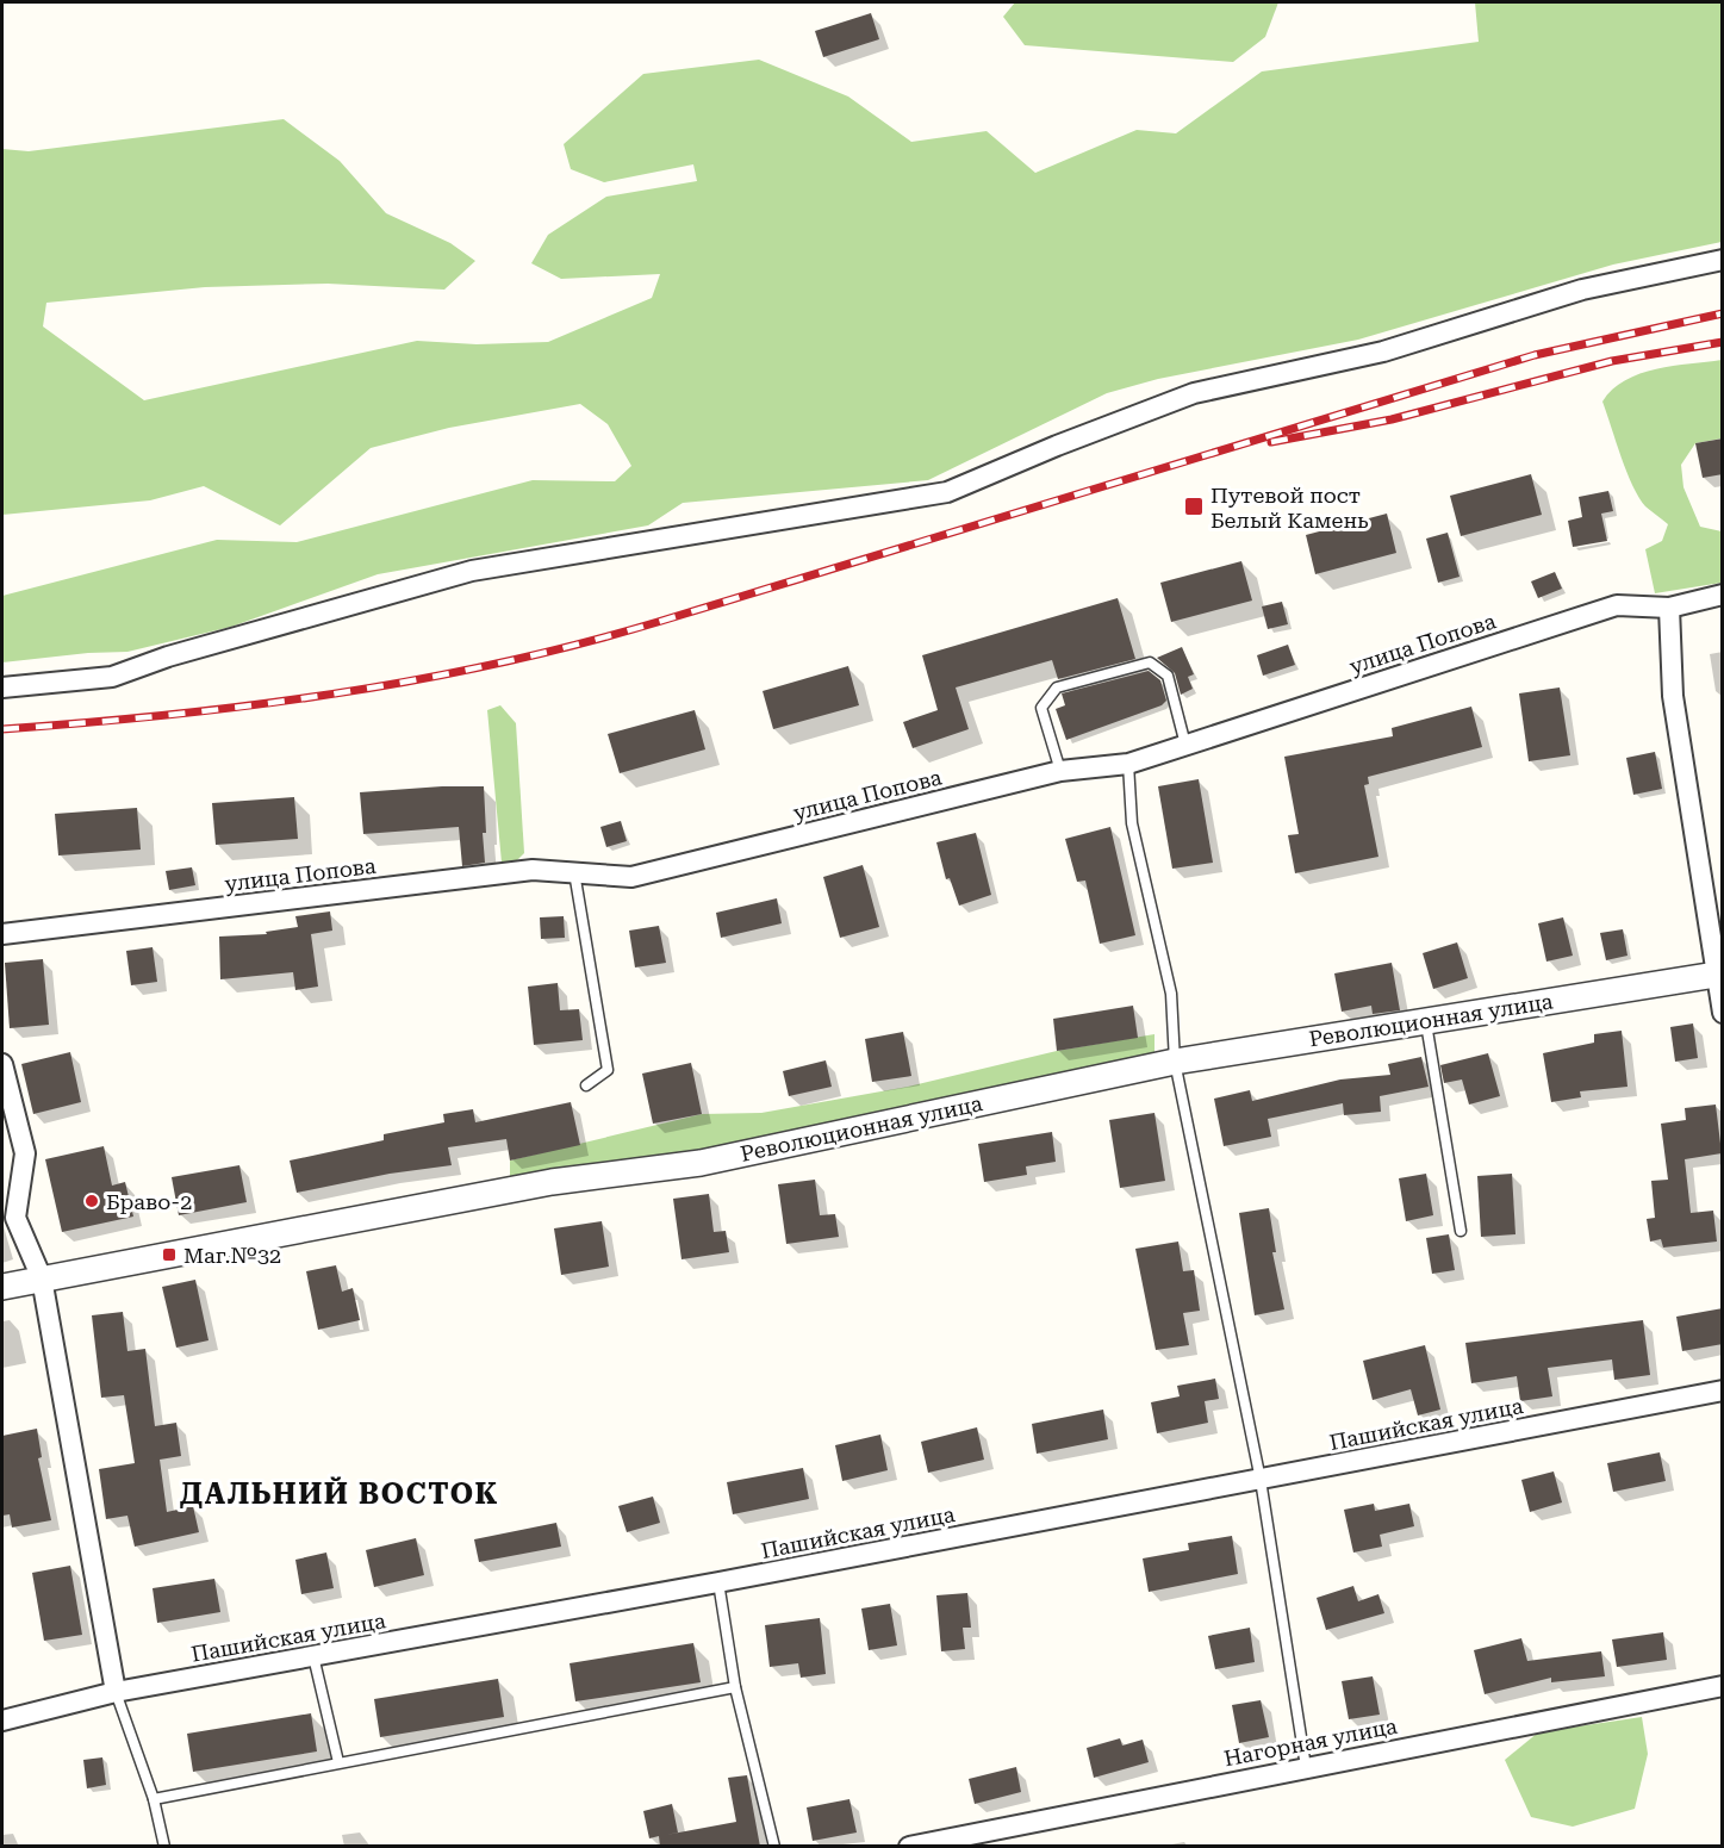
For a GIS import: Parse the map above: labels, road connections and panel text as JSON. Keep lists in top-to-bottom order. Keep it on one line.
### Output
{"streets":{"street":["улица Попова","Революционная улица","Пашийская улица","Нагорная улица"]},"districts":["ДАЛЬНИЙ ВОСТОК"],"places":{"transit":["Путевой пост Белый Камень","Маг.№32"],"other":["Браво-2"]}}
